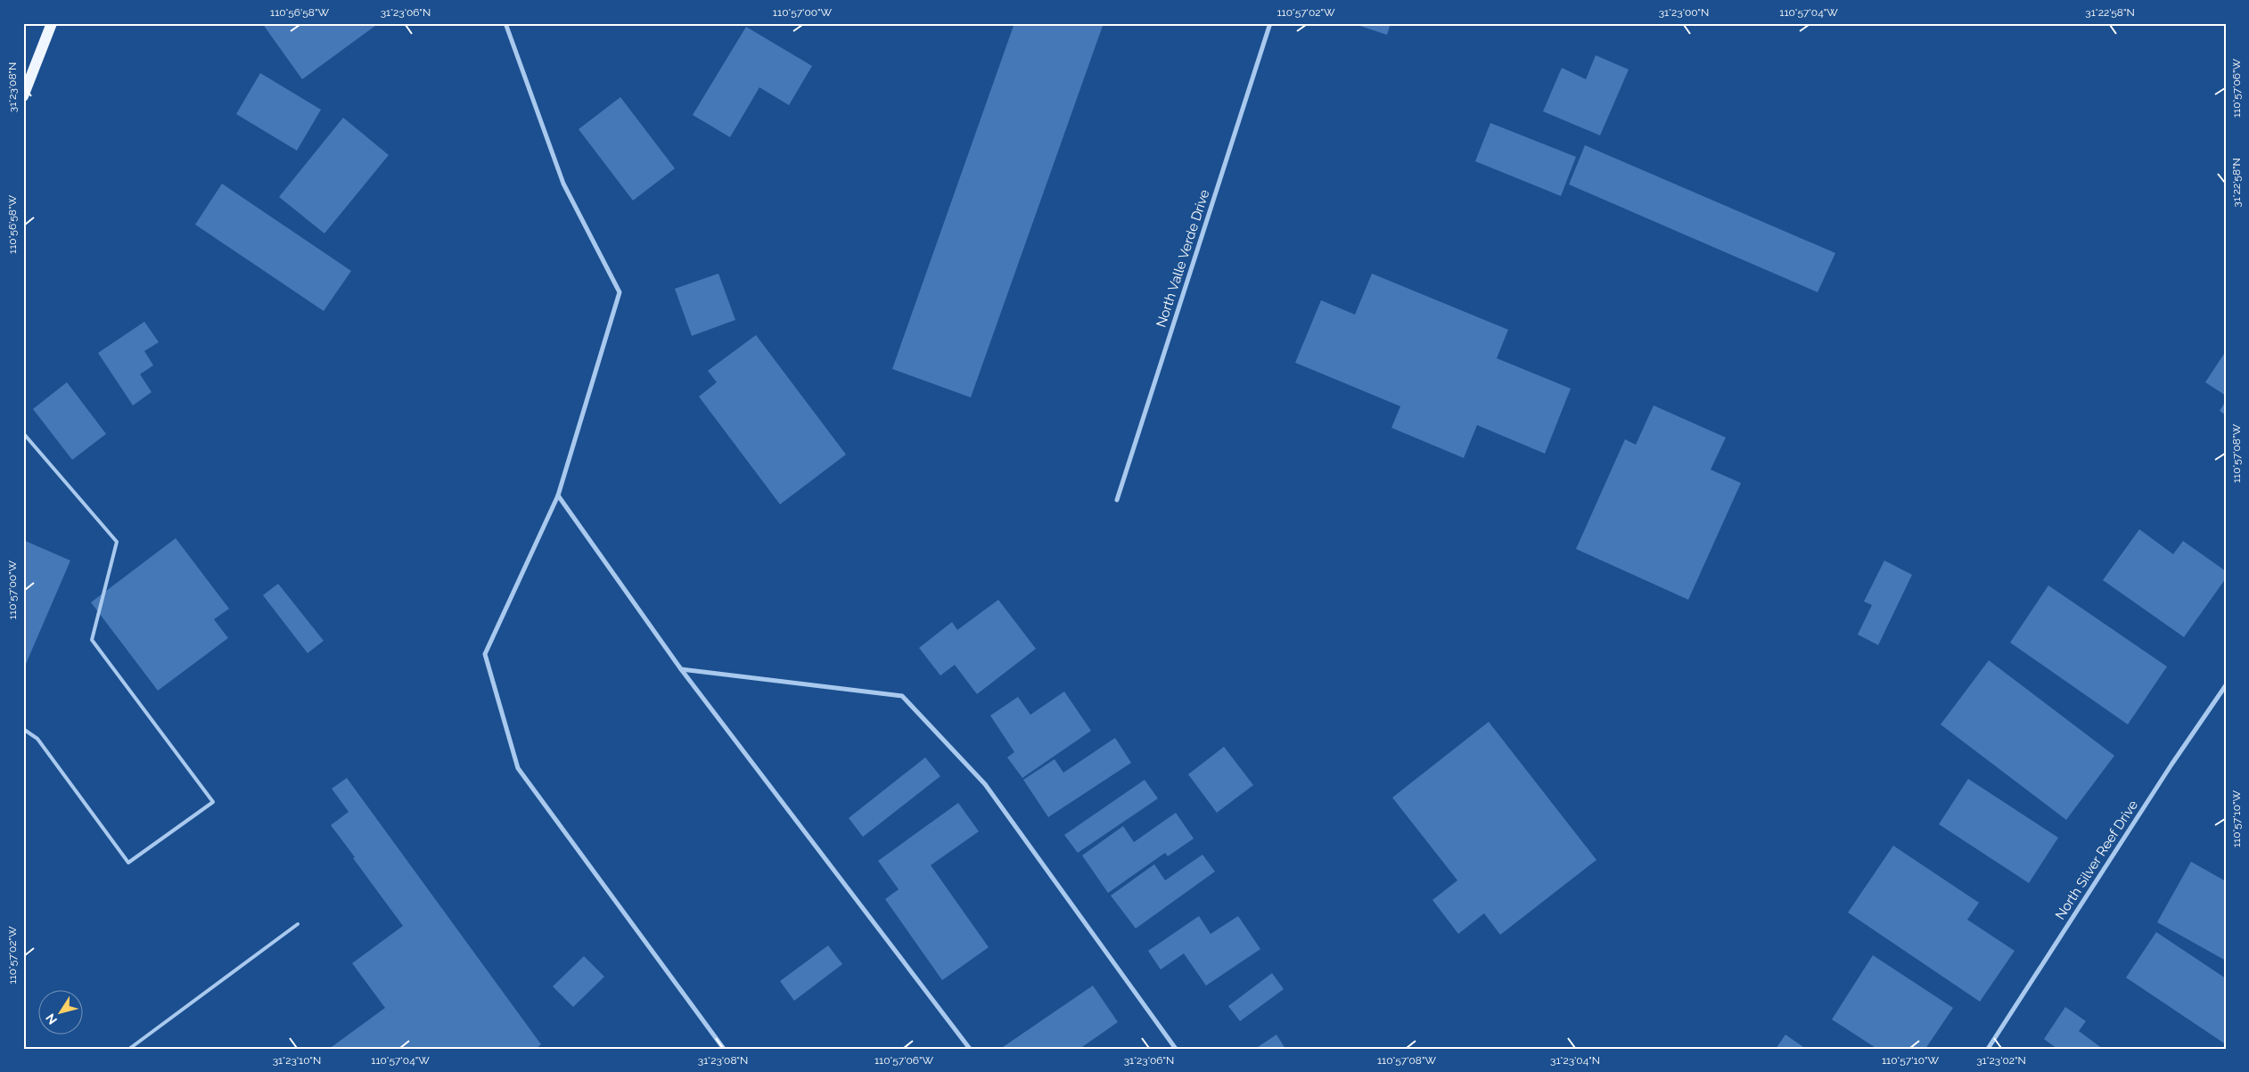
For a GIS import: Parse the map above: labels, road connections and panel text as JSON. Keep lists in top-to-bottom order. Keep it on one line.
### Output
{"streets":{"street":["North Valle Verde Drive","North Silver Reef Drive"]},"north":"bottom left","coordinates":["110°56'58\"W","31°23'06\"N","110°57'00\"W","110°57'02\"W","31°23'00\"N","110°57'04\"W","31°22'58\"N","31°23'08\"N","110°57'06\"W","110°57'08\"W","110°57'10\"W","31°23'10\"N","31°23'04\"N","31°23'02\"N"]}
